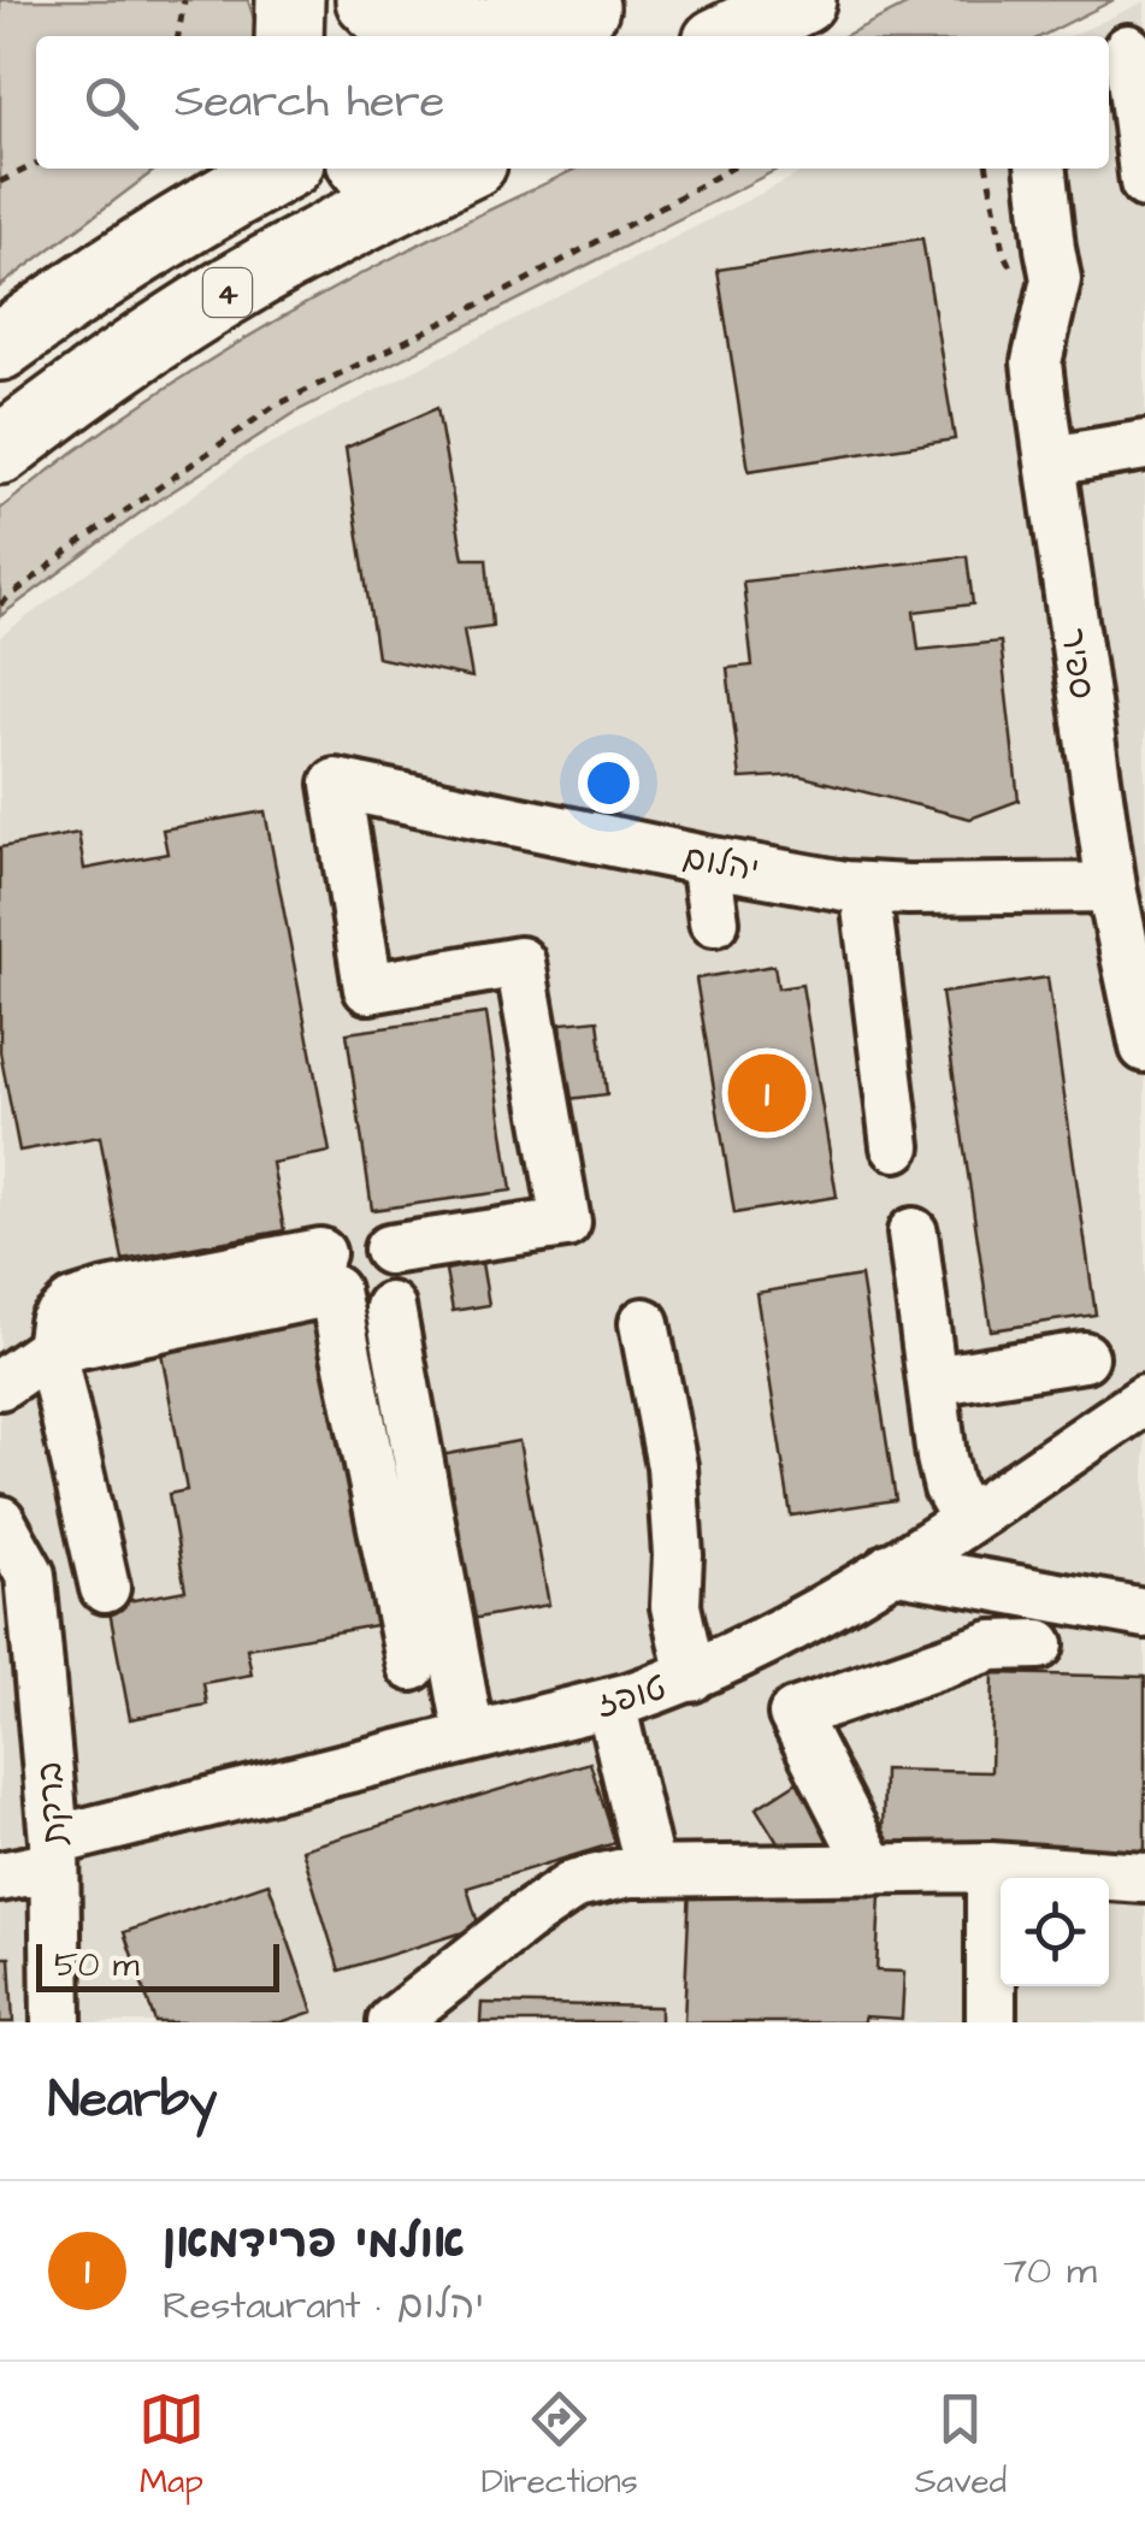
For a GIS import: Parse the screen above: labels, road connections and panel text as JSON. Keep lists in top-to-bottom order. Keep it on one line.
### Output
{"streets":{"highway":["4"],"street":["ספיר","יהלום","טופז","ברקת"]},"crossings":[["ספיר","יהלום"],["טופז","ברקת"]],"scale_bar":"50 m","page":{"search":"Search here","pins":"1","scale":"50 m","heading":"Nearby","list":[{"mark":"1","name":"אולמי פרידמאן","note":"Restaurant · יהלום","value":"70 m"}],"nav":["Map","Directions","Saved"]}}
